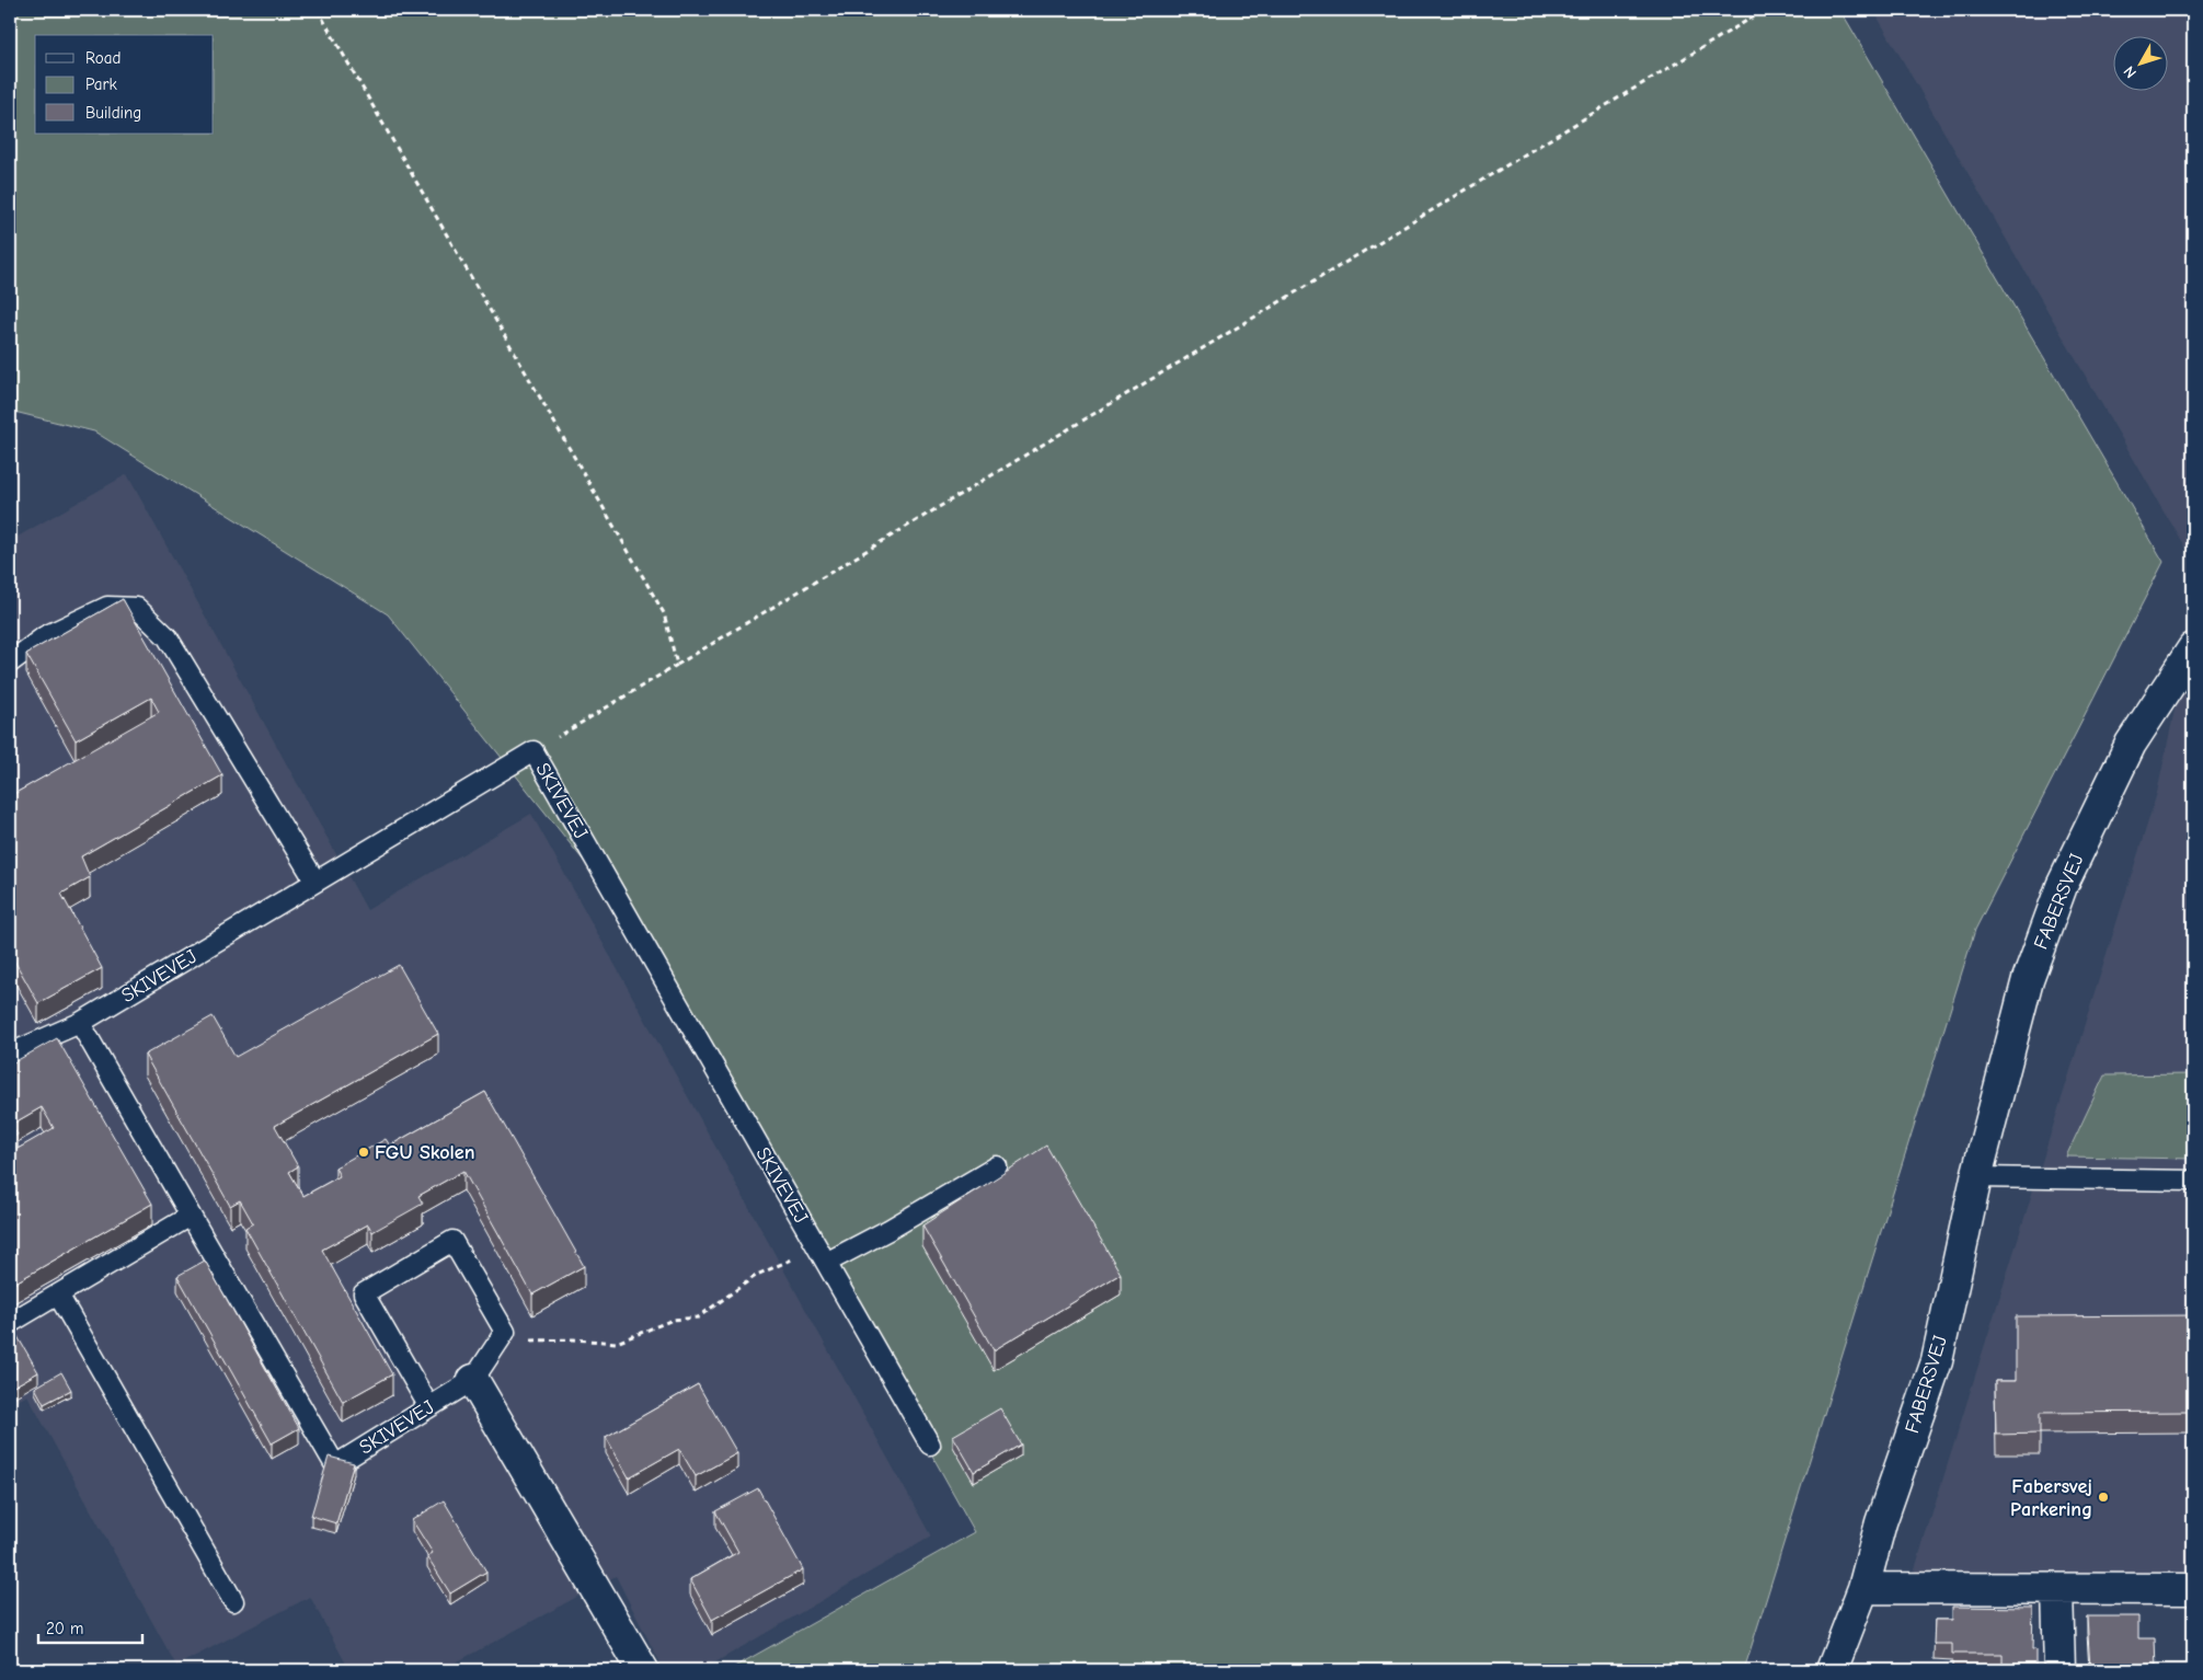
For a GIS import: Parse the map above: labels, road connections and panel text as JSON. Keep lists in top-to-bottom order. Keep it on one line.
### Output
{"streets":{"street":["FABERSVEJ"],"lane":["SKIVEVEJ"]},"places":["FGU Skolen","Fabersvej Parkering"],"legend":["Road","Park","Building"],"scale_bar":"20 m","north":"bottom left"}
